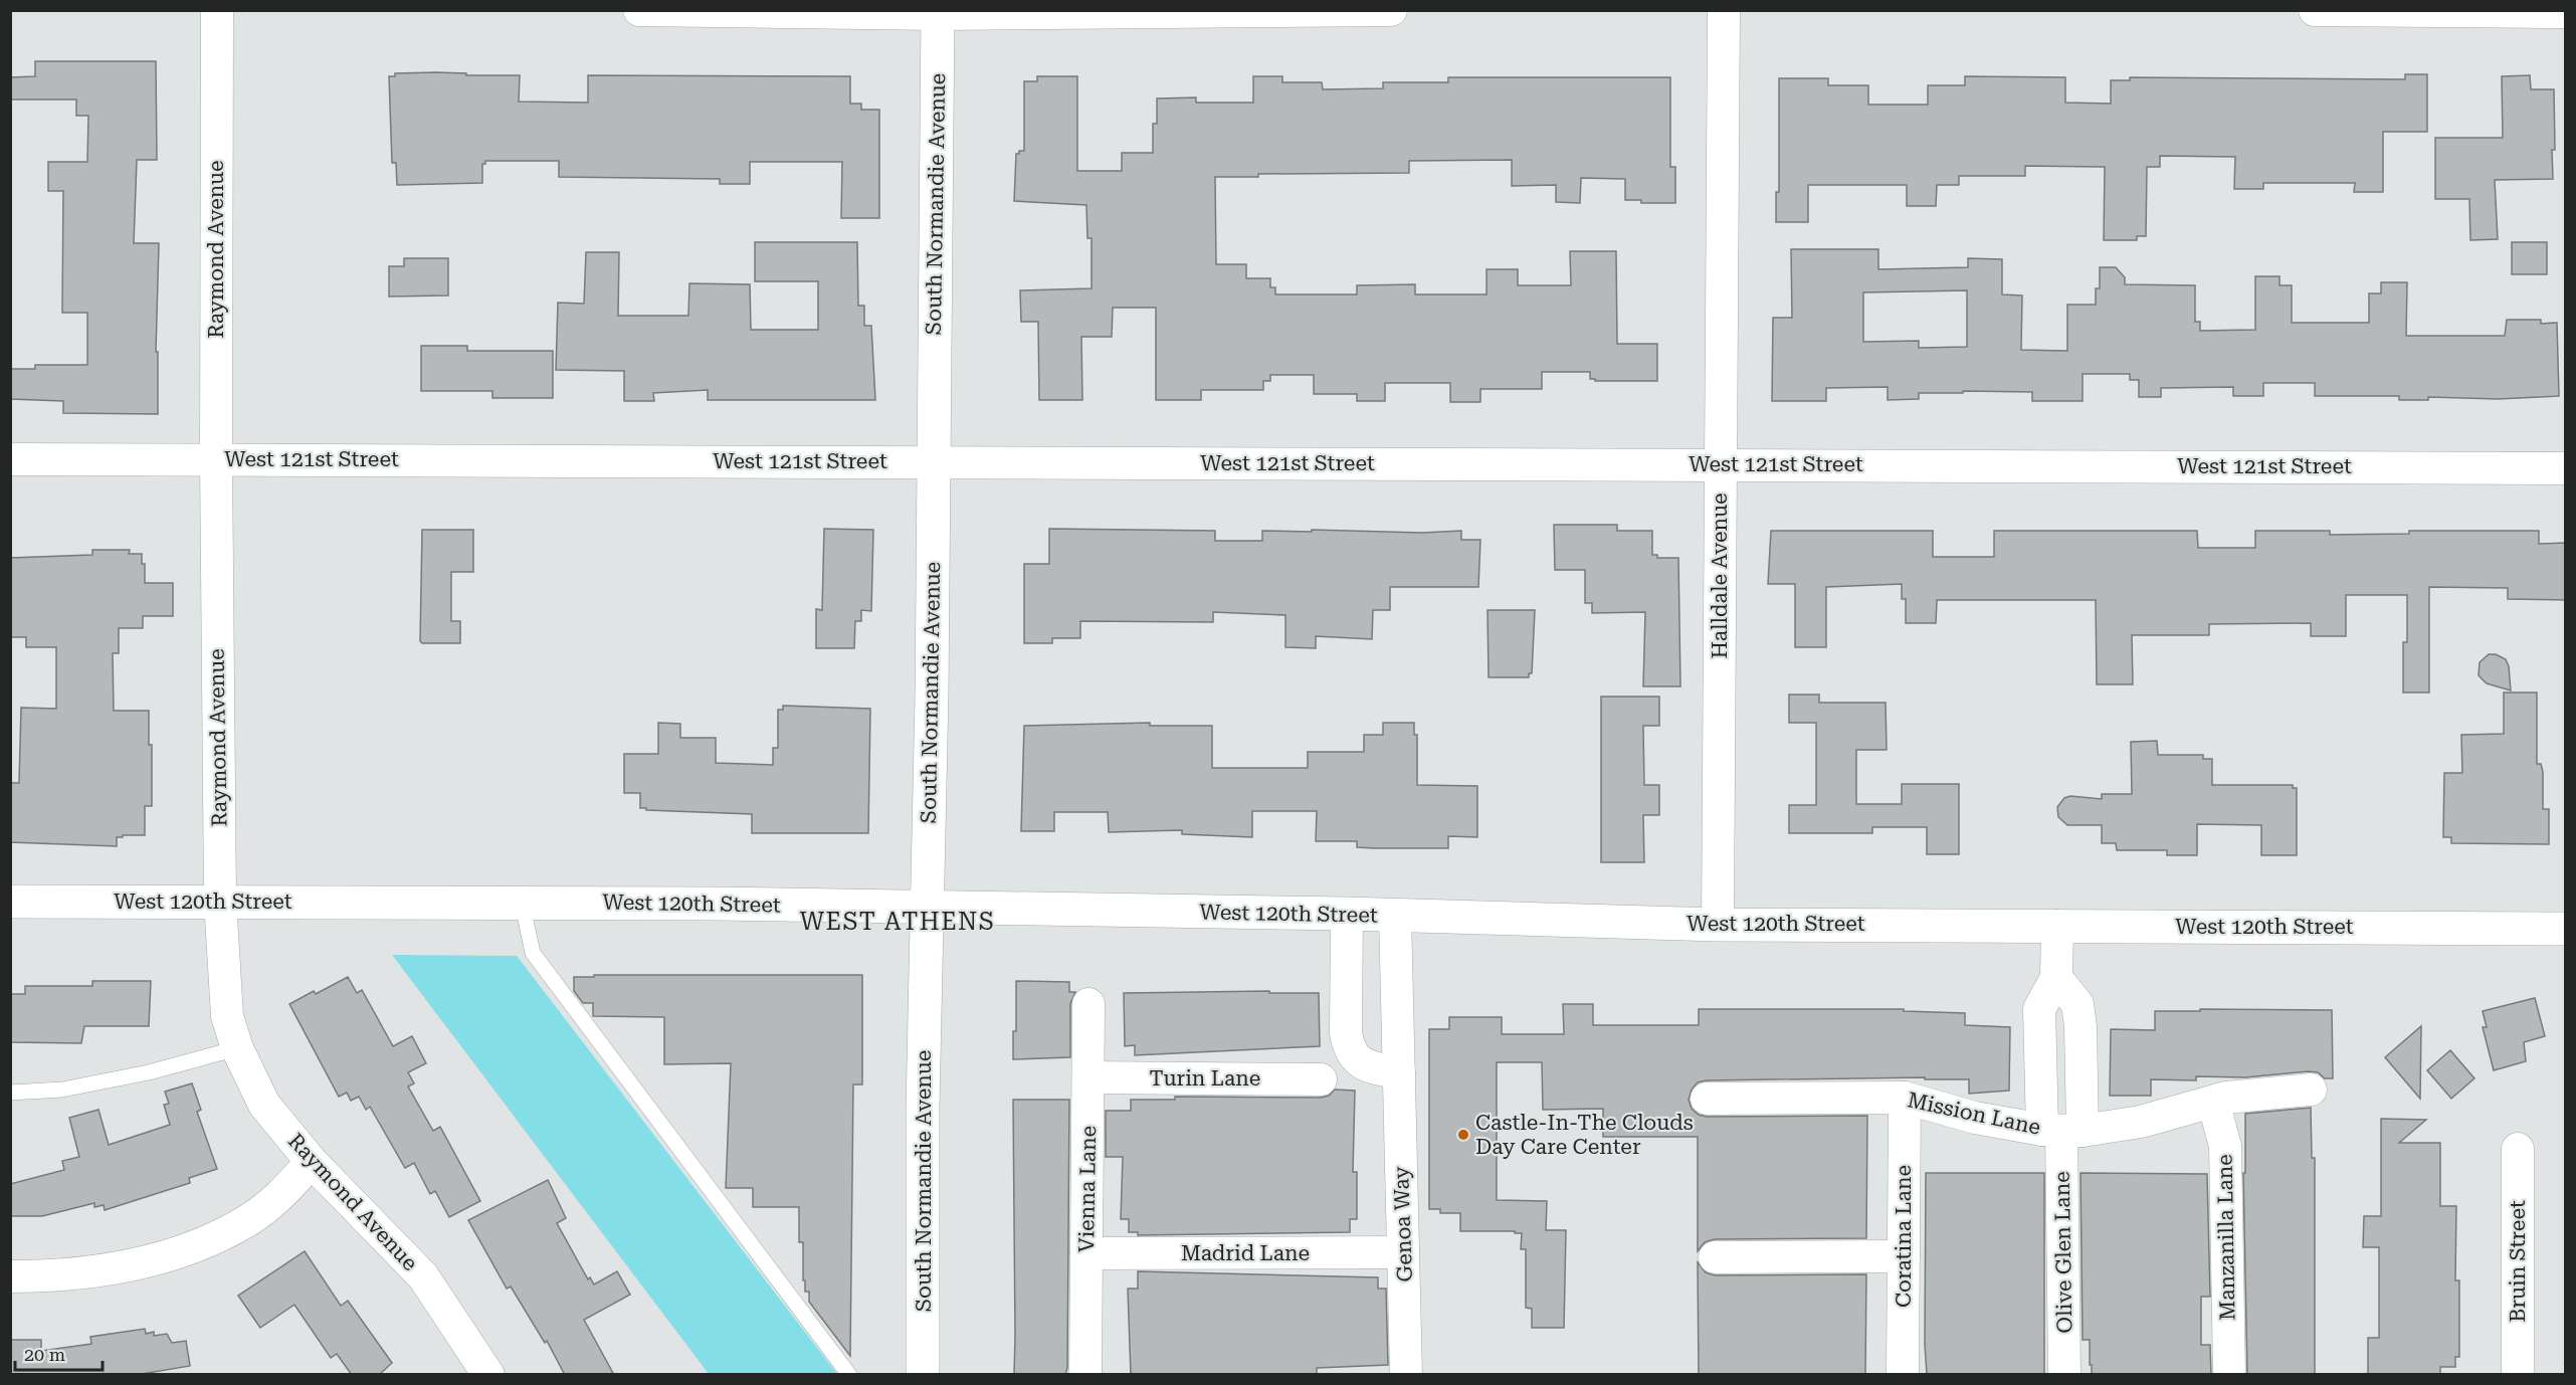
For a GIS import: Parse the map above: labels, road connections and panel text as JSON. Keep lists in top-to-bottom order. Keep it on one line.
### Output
{"streets":{"street":["South Normandie Avenue","Raymond Avenue","West 121st Street","Halldale Avenue","West 120th Street","Turin Lane","Mission Lane","Vienna Lane","Genoa Way","Coratina Lane","Manzanilla Lane","Olive Glen Lane","Madrid Lane","Bruin Street"]},"crossings":[["South Normandie Avenue","West 121st Street"],["South Normandie Avenue","West 120th Street"],["Raymond Avenue","West 121st Street"],["Raymond Avenue","West 120th Street"],["West 121st Street","Halldale Avenue"],["Halldale Avenue","West 120th Street"],["West 120th Street","Genoa Way"],["West 120th Street","Olive Glen Lane"],["Turin Lane","Vienna Lane"],["Mission Lane","Coratina Lane"],["Mission Lane","Manzanilla Lane"],["Mission Lane","Olive Glen Lane"],["Vienna Lane","Madrid Lane"],["Genoa Way","Madrid Lane"]],"districts":["WEST ATHENS"],"places":["Castle-In-The Clouds Day Care Center"],"scale_bar":"20 m"}
